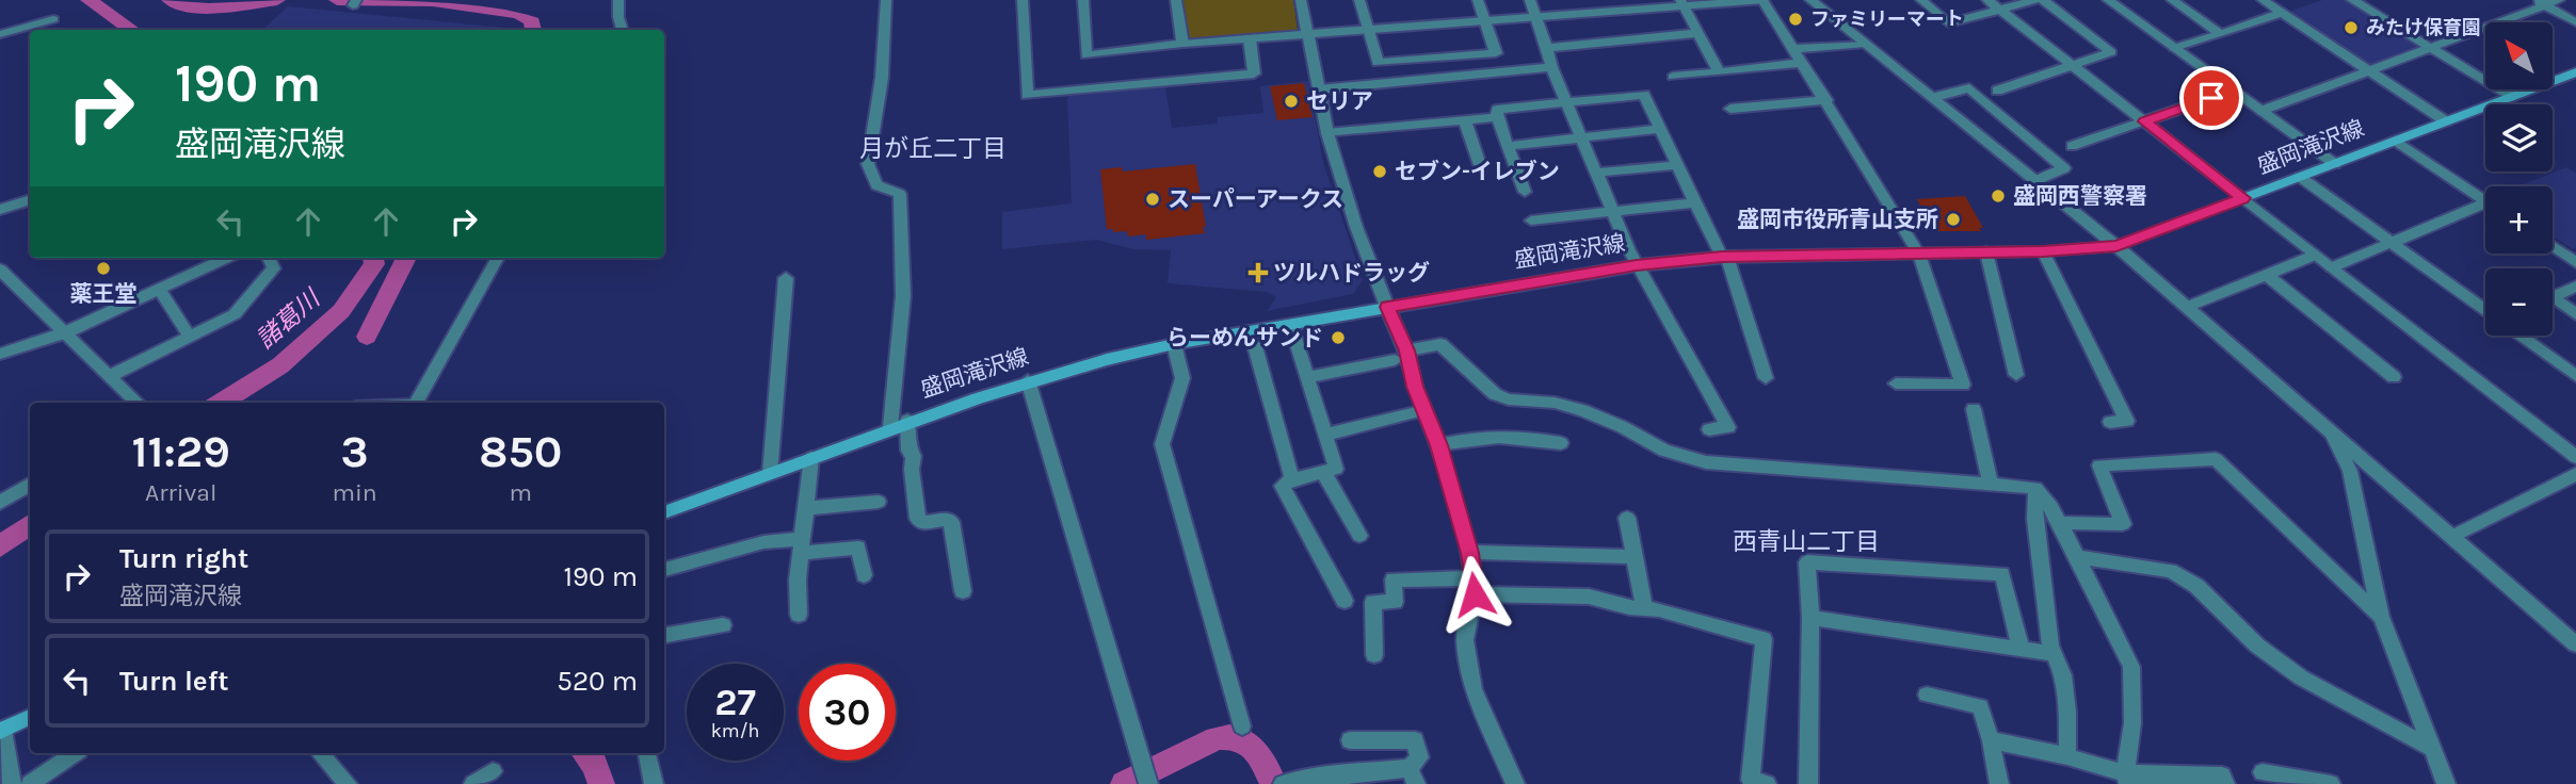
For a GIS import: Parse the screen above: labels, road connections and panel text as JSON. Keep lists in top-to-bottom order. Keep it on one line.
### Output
{"streets":{"main road":["盛岡滝沢線"]},"districts":["月が丘二丁目","西青山二丁目"],"water":["諸葛川"],"places":{"other":["ファミリーマート","みたけ保育園","セリア","セブン-イレブン","盛岡西警察署","スーパーアークス","盛岡市役所青山支所","薬王堂","らーめんサンド"],"health":["ツルハドラッグ"]},"north":"top left","page":{"map_buttons":["+","−"],"turn":["190 m","盛岡滝沢線"],"eta":["11:29","Arrival","3","min","850","m"],"list":[{"name":"Turn right","note":"盛岡滝沢線","value":"190 m"},{"name":"Turn left","value":"520 m"}],"speed":"27 km/h","limit":"30"}}
